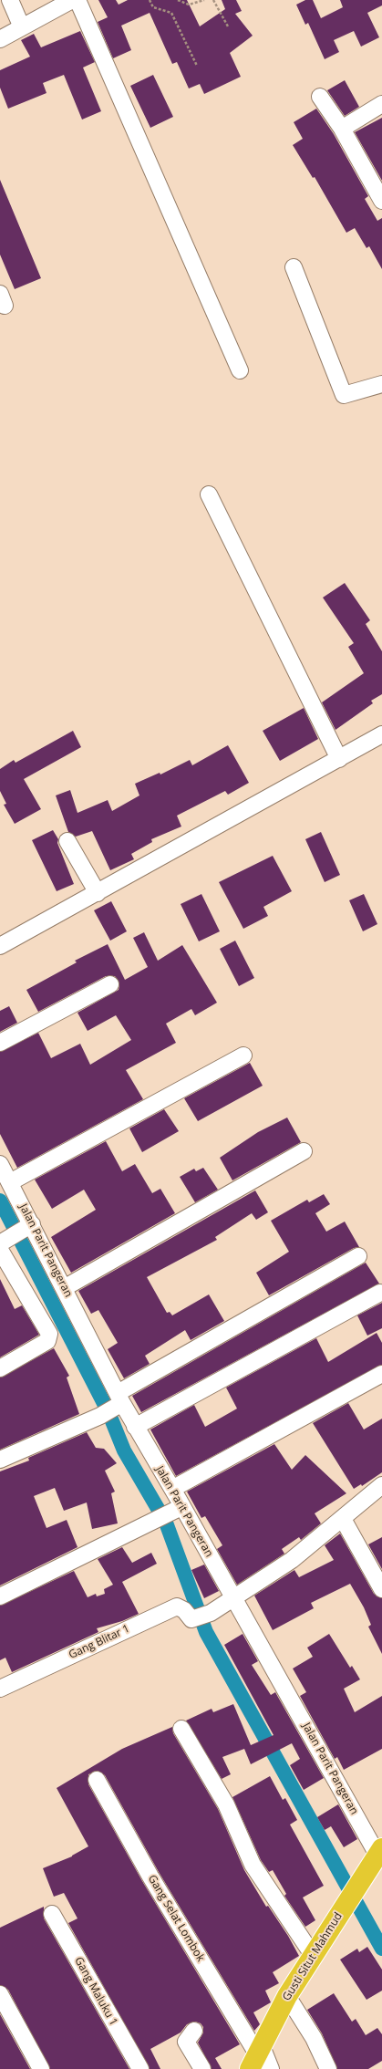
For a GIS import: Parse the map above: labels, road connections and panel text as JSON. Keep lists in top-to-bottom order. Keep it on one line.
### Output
{"streets":{"highway":["Gusti Situt Mahmud"],"street":["Jalan Parit Pangeran","Gang Blitar 1","Gang Selat Lombok","Gang Maluku 1"]},"crossings":[["Jalan Parit Pangeran","Gang Blitar 1"],["Jalan Parit Pangeran","Gusti Situt Mahmud"],["Gang Selat Lombok","Gusti Situt Mahmud"]]}
